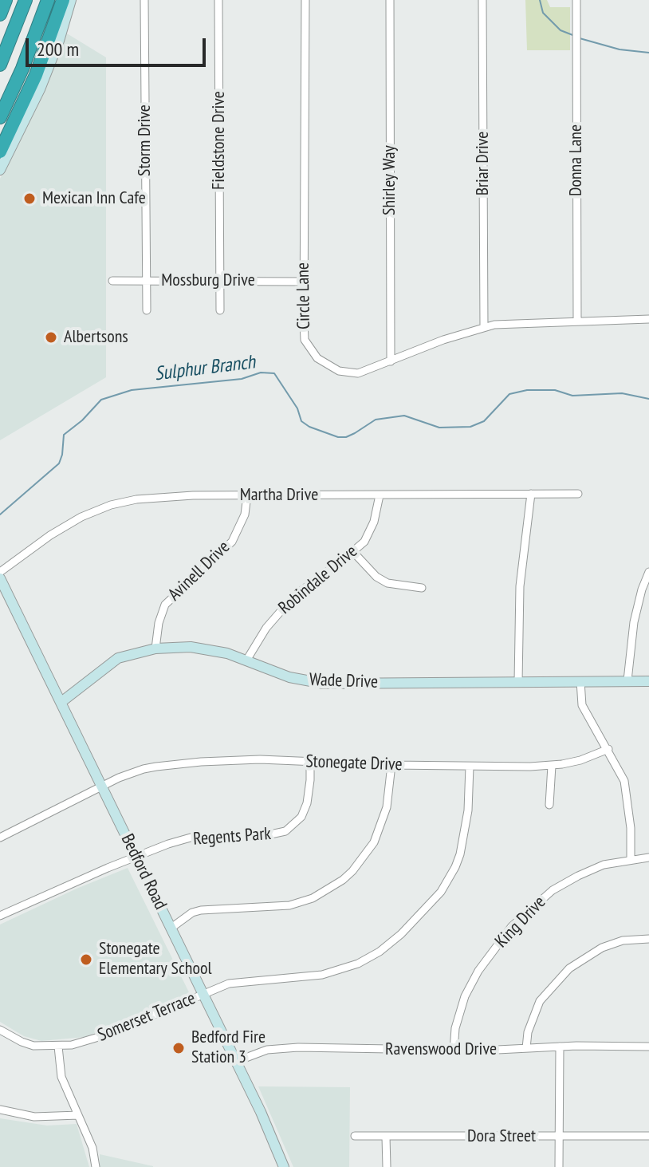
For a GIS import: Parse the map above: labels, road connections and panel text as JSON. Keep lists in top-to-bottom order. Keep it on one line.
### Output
{"streets":{"main road":["Wade Drive","Bedford Road"],"street":["Storm Drive","Fieldstone Drive","Donna Lane","Briar Drive","Shirley Way","Mossburg Drive","Circle Lane","Martha Drive","Avinell Drive","Robindale Drive","Stonegate Drive","Regents Park","King Drive","Somerset Terrace","Ravenswood Drive","Dora Street"]},"crossings":[["Storm Drive","Mossburg Drive"],["Fieldstone Drive","Mossburg Drive"],["Donna Lane","Circle Lane"],["Briar Drive","Circle Lane"],["Shirley Way","Circle Lane"],["Mossburg Drive","Circle Lane"],["Martha Drive","Avinell Drive"],["Martha Drive","Robindale Drive"],["Avinell Drive","Wade Drive"],["Robindale Drive","Wade Drive"],["Wade Drive","Bedford Road"],["Stonegate Drive","Regents Park"],["Stonegate Drive","Bedford Road"],["Stonegate Drive","Somerset Terrace"],["Regents Park","Bedford Road"],["Bedford Road","Somerset Terrace"],["Bedford Road","Ravenswood Drive"],["King Drive","Ravenswood Drive"]],"water":["Sulphur Branch"],"places":["Mexican Inn Cafe","Albertsons","Stonegate Elementary School","Bedford Fire Station 3"],"scale_bar":"200 m"}
